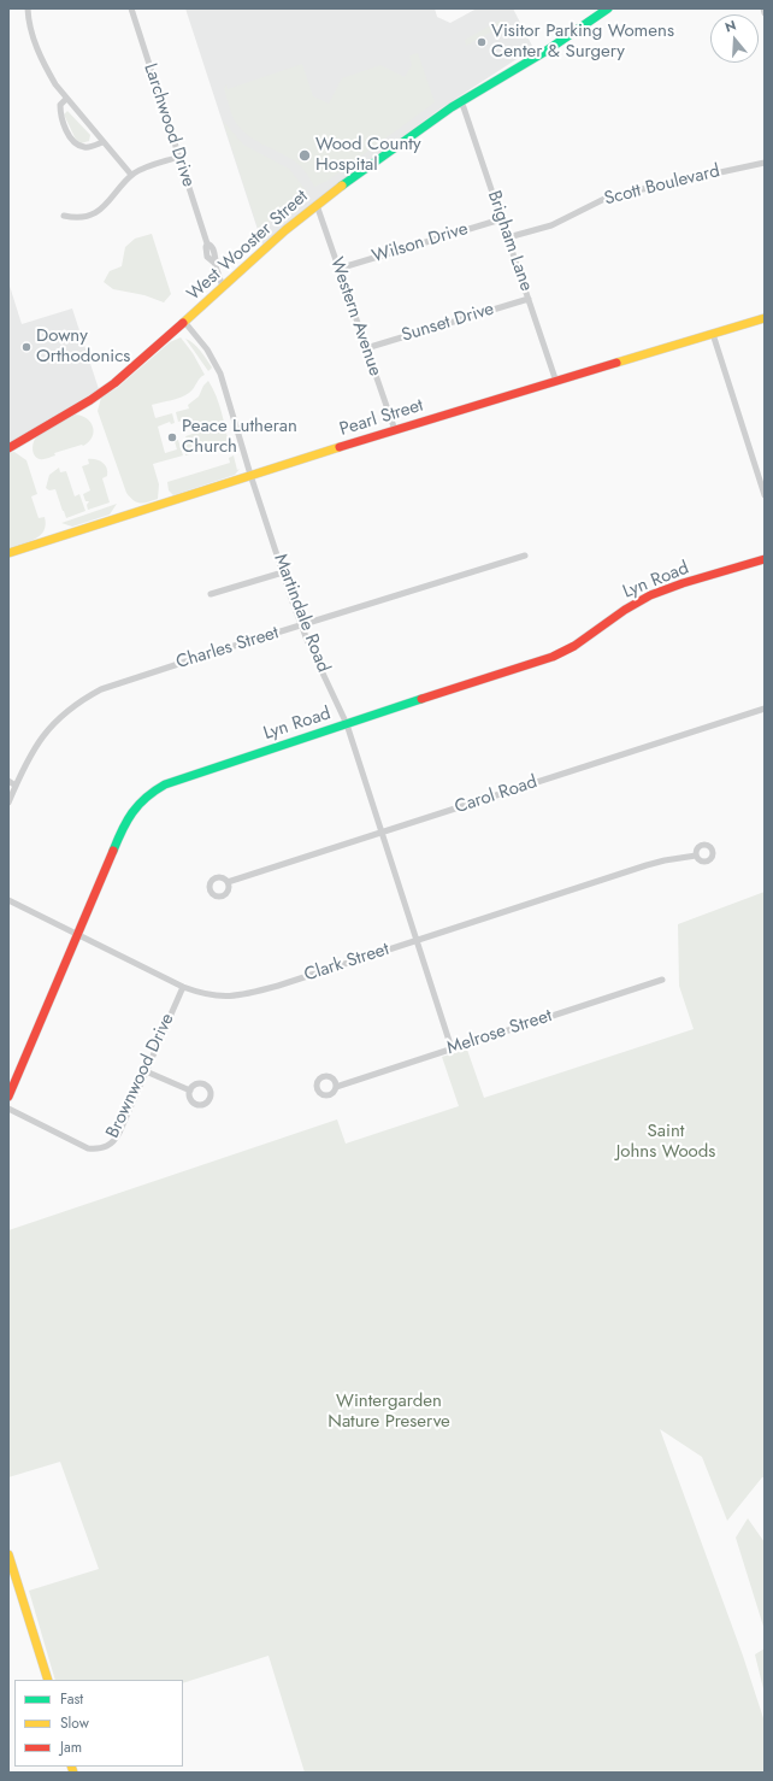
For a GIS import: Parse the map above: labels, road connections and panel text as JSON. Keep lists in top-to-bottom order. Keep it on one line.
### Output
{"streets":{"street":["Larchwood Drive","Scott Boulevard","Brigham Lane","Wilson Drive","West Wooster Street","Western Avenue","Sunset Drive","Pearl Street","Lyn Road","Martindale Road","Charles Street","Carol Road","Clark Street","Melrose Street","Brownwood Drive"]},"crossings":[["Larchwood Drive","West Wooster Street"],["Scott Boulevard","Brigham Lane"],["Brigham Lane","Wilson Drive"],["Brigham Lane","West Wooster Street"],["Brigham Lane","Sunset Drive"],["Brigham Lane","Pearl Street"],["Wilson Drive","Western Avenue"],["West Wooster Street","Western Avenue"],["West Wooster Street","Martindale Road"],["Western Avenue","Sunset Drive"],["Western Avenue","Pearl Street"],["Pearl Street","Martindale Road"],["Lyn Road","Martindale Road"],["Lyn Road","Clark Street"],["Martindale Road","Charles Street"],["Martindale Road","Carol Road"],["Martindale Road","Clark Street"],["Martindale Road","Melrose Street"],["Clark Street","Brownwood Drive"]],"parks":["Saint Johns Woods","Wintergarden Nature Preserve"],"places":["Visitor Parking Womens Center & Surgery","Wood County Hospital","Downy Orthodonics","Peace Lutheran Church"],"legend":["Fast","Slow","Jam"],"north":"top"}
